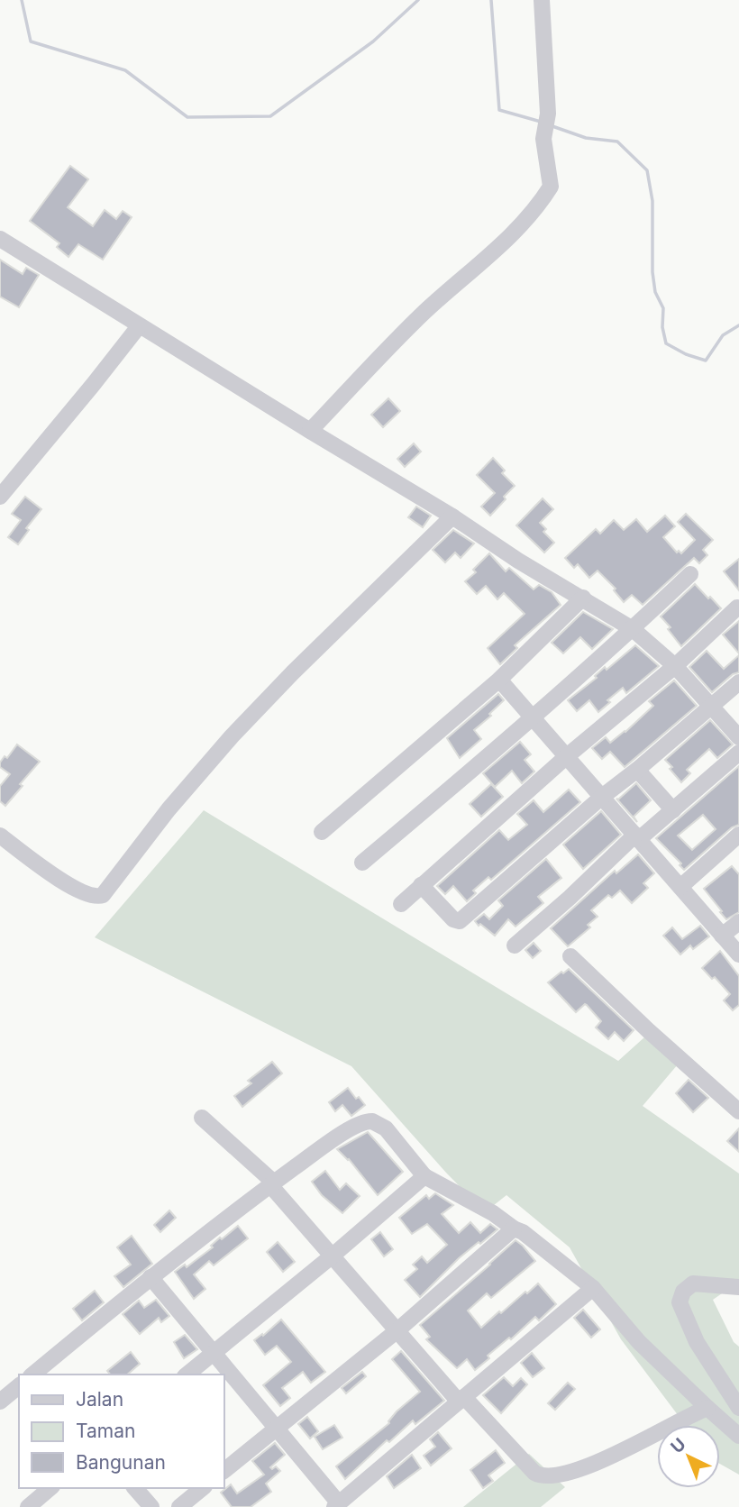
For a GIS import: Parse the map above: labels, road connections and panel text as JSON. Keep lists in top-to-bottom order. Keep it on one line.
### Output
{"legend":["Jalan","Taman","Bangunan"],"north":"top left"}
